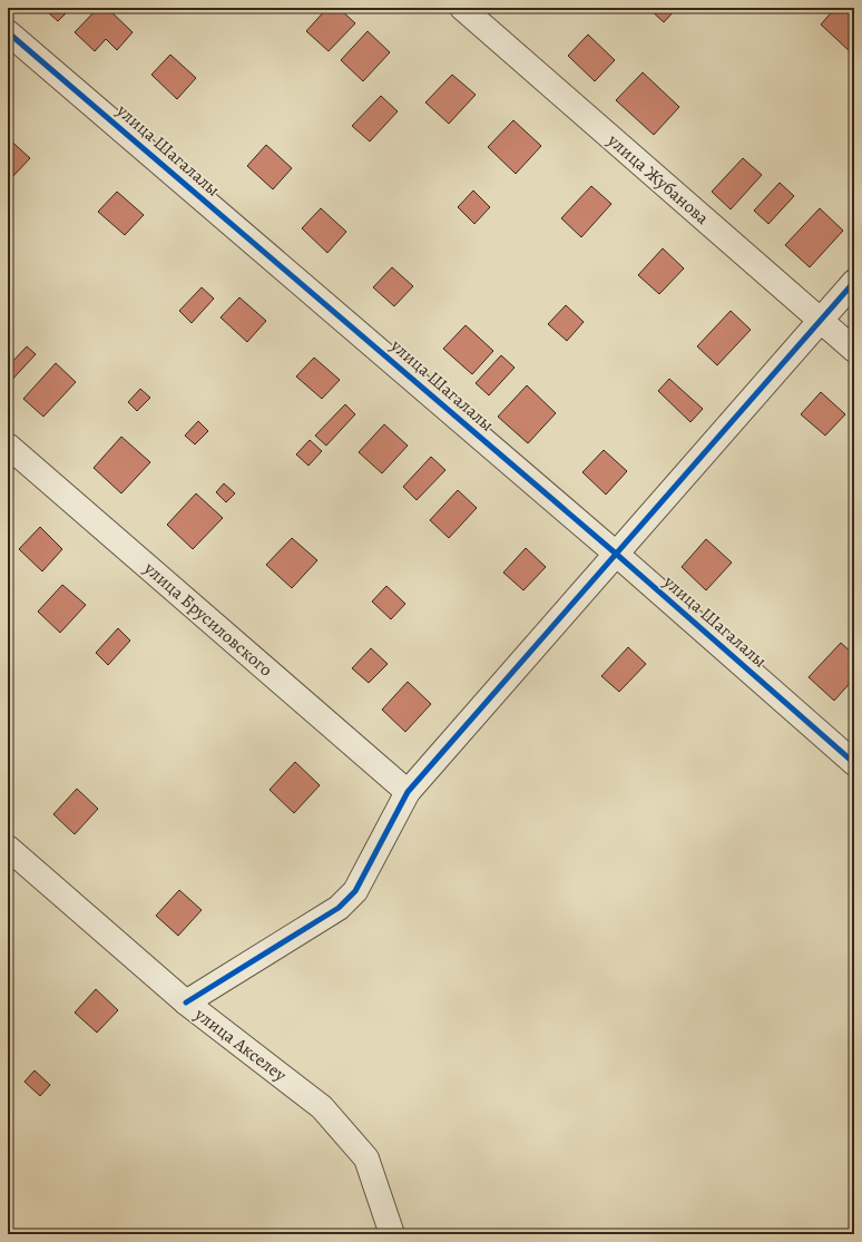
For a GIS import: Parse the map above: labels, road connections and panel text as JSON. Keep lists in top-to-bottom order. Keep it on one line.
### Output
{"streets":{"street":["улица Шагалалы","улица Жубанова","улица Брусиловского","улица Акселеу"]}}
